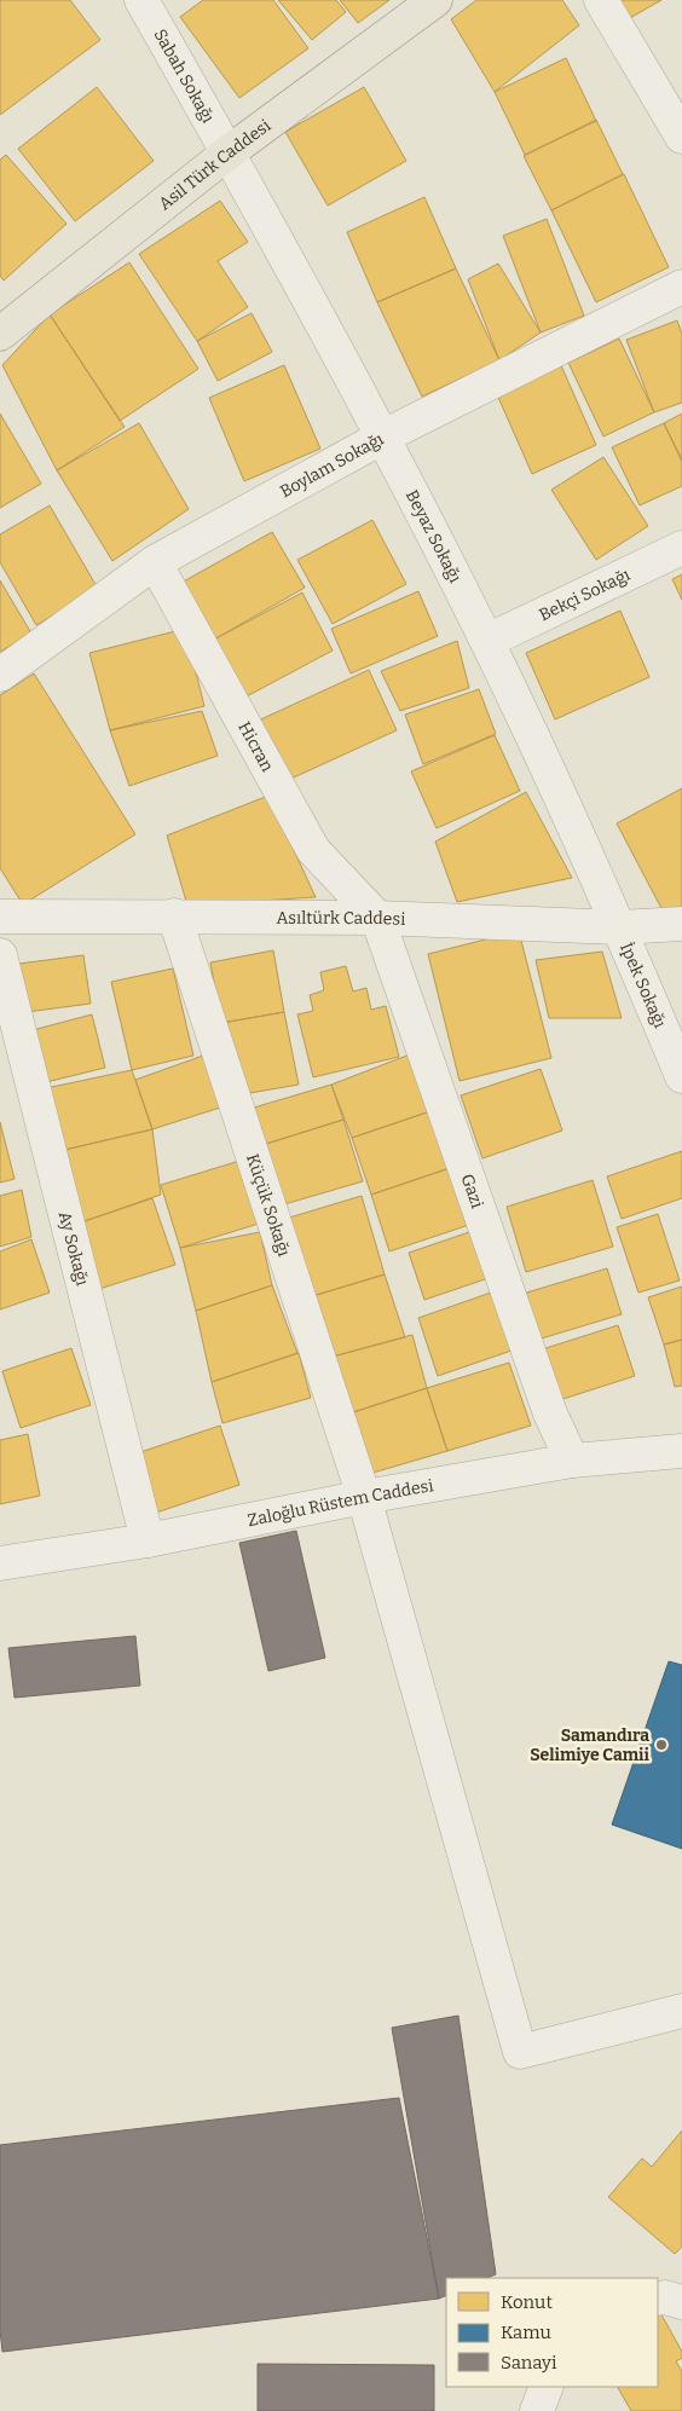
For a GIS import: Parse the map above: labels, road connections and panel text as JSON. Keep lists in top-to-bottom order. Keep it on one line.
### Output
{"streets":{"main road":["Asil Türk Caddesi"],"street":["Sabah Sokağı","Boylam Sokağı","Beyaz Sokağı","Bekçi Sokağı","Hicran","Asıltürk Caddesi","İpek Sokağı","Gazi","Küçük Sokağı","Ay Sokağı","Zaloğlu Rüstem Caddesi"]},"crossings":[["Sabah Sokağı","Asil Türk Caddesi"],["Sabah Sokağı","Beyaz Sokağı"],["Asil Türk Caddesi","Beyaz Sokağı"],["Boylam Sokağı","Beyaz Sokağı"],["Boylam Sokağı","Hicran"],["Beyaz Sokağı","Bekçi Sokağı"],["Beyaz Sokağı","Asıltürk Caddesi"],["Beyaz Sokağı","İpek Sokağı"],["Hicran","Asıltürk Caddesi"],["Hicran","Gazi"],["Asıltürk Caddesi","İpek Sokağı"],["Asıltürk Caddesi","Gazi"],["Asıltürk Caddesi","Küçük Sokağı"],["Gazi","Zaloğlu Rüstem Caddesi"],["Küçük Sokağı","Zaloğlu Rüstem Caddesi"],["Ay Sokağı","Zaloğlu Rüstem Caddesi"]],"places":["Samandıra Selimiye Camii"],"legend":["Konut","Kamu","Sanayi"]}
